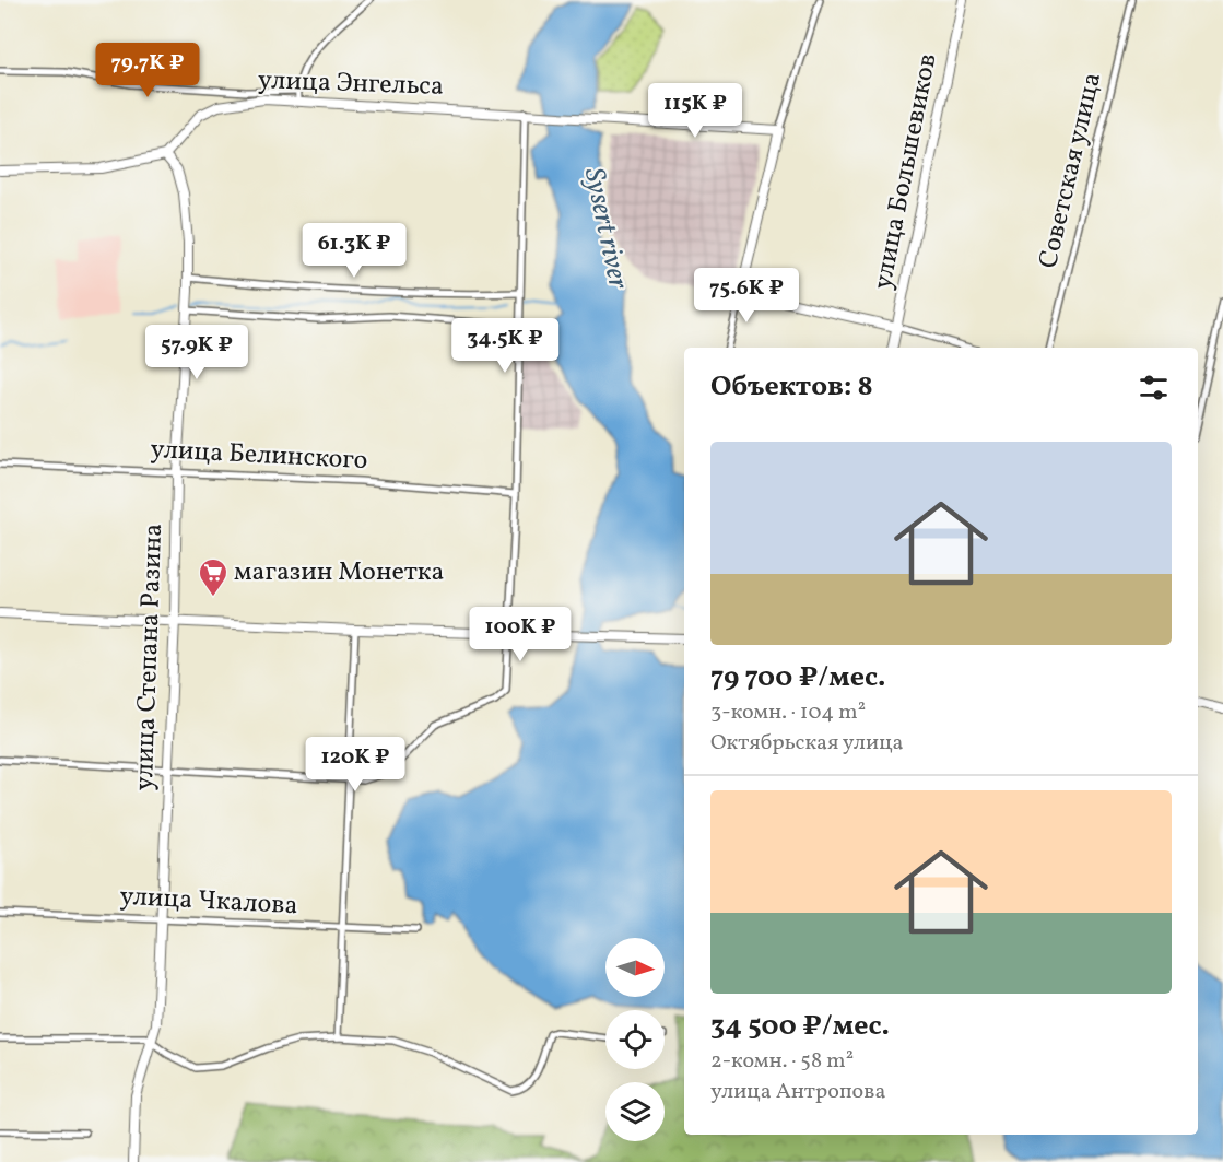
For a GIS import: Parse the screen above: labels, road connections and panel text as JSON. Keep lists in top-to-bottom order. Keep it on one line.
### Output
{"streets":{"street":["улица Энгельса","Советская улица","улица Большевиков","улица Белинского","улица Степана Разина","улица Чкалова"]},"crossings":[["улица Энгельса","улица Степана Разина"],["улица Белинского","улица Степана Разина"],["улица Степана Разина","улица Чкалова"]],"water":["Sysert river"],"places":{"supermarket":["магазин Монетка"]},"north":"right","page":{"price":["79.7K ₽","115K ₽","61.3K ₽","75.6K ₽","34.5K ₽","57.9K ₽","100K ₽","120K ₽"],"heading":"Объектов: 8","list":[{"name":"79 700 ₽/мес.","note":"3-комн. · 104 m² · Октябрьская улица"},{"name":"34 500 ₽/мес.","note":"2-комн. · 58 m² · улица Антропова"}]}}
